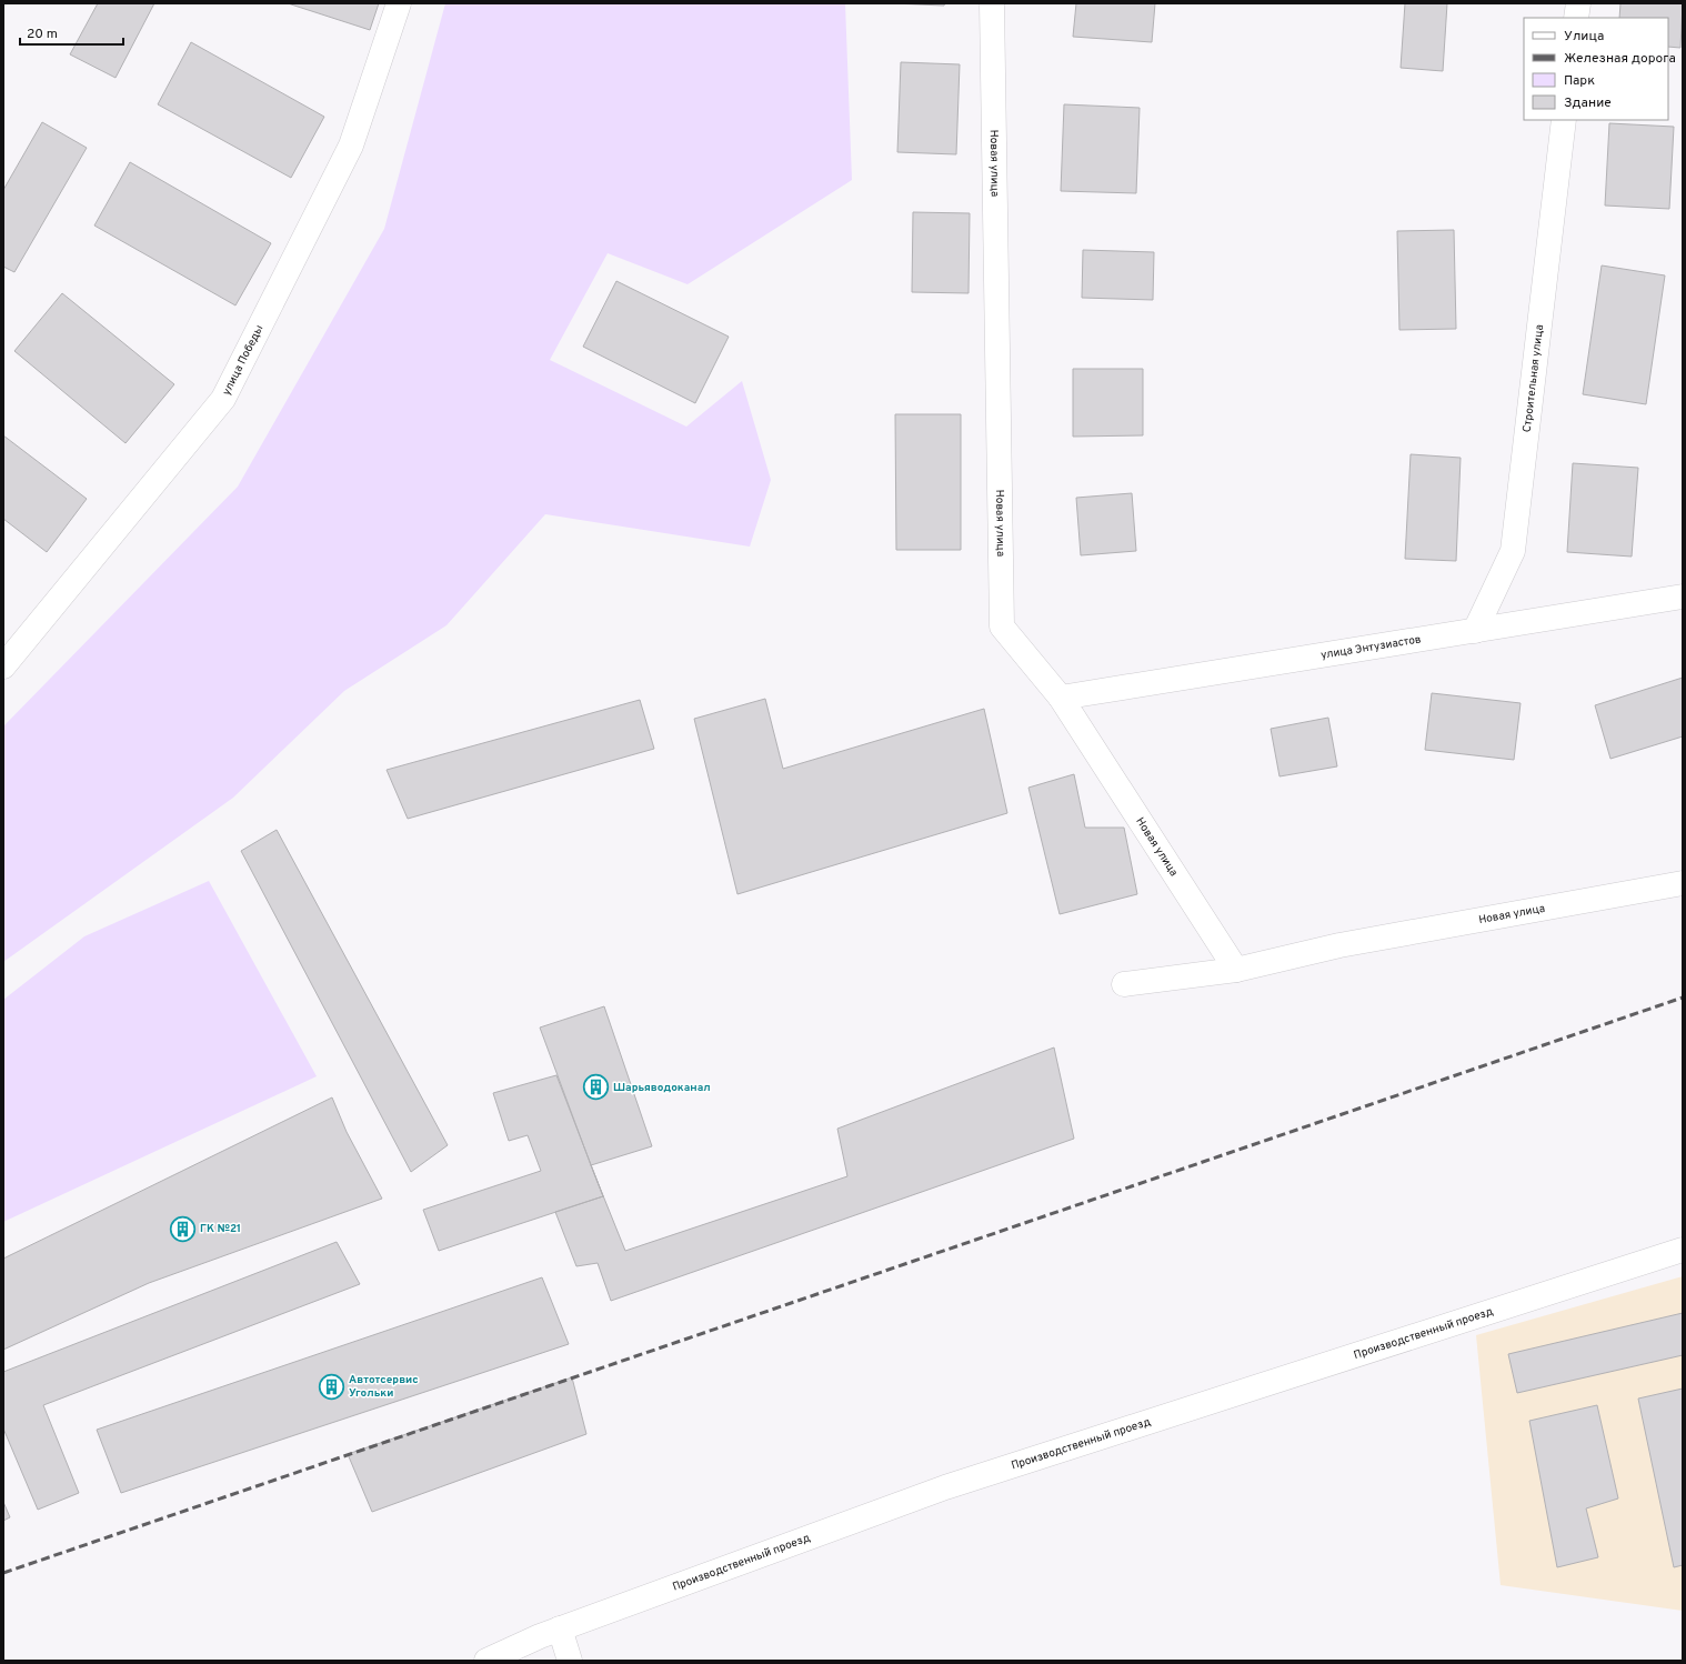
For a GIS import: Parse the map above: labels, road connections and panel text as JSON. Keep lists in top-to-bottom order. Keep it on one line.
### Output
{"streets":{"street":["Новая улица","улица Победы","Строительная улица","улица Энтузиастов","Производственный проезд"]},"crossings":[["Новая улица","улица Энтузиастов"],["Строительная улица","улица Энтузиастов"]],"places":{"building":["Шарьяводоканал","ГК №21","Автотсервис Угольки"]},"legend":["Улица","Железная дорога","Парк","Здание"],"scale_bar":"20 m"}
